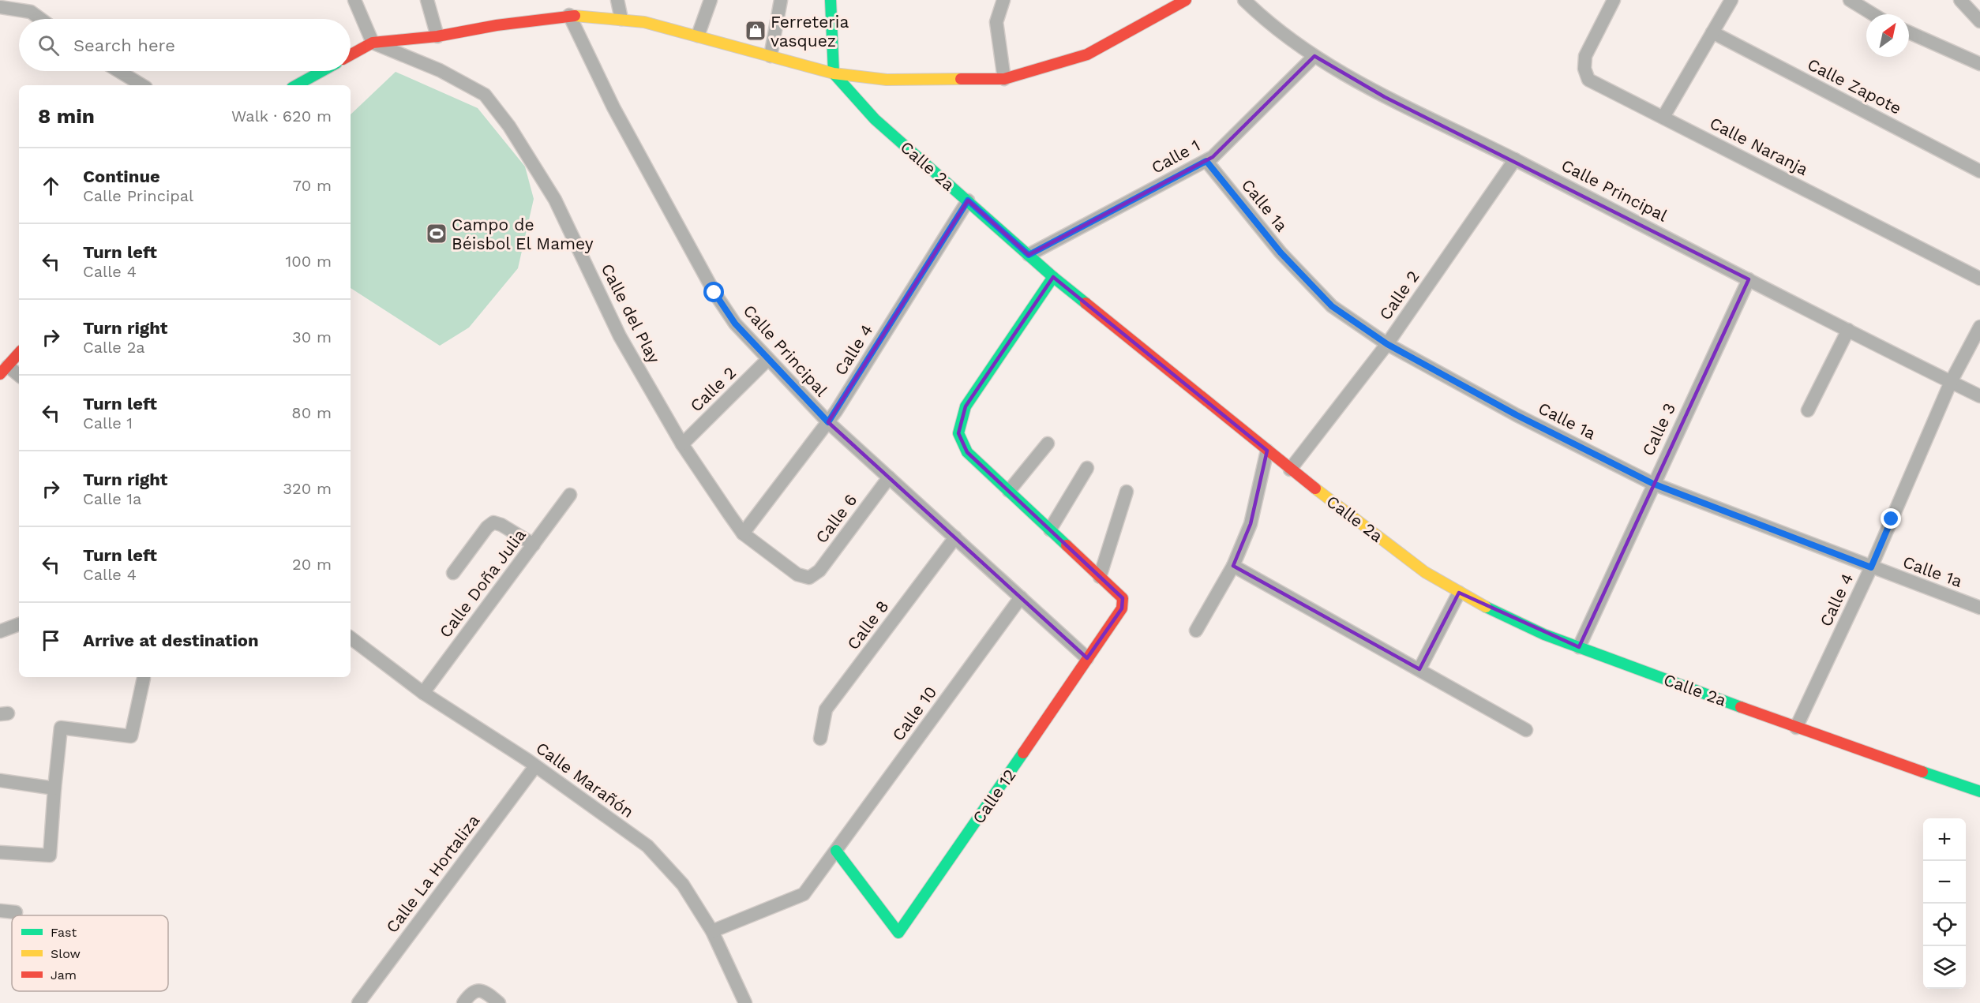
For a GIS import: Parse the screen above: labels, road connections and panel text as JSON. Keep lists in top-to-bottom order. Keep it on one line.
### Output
{"streets":{"street":["Calle Zapote","Calle Naranja","Calle 1","Calle 2a","Calle Principal","Calle 1a","Calle 2","Calle del Play","Calle 4","Calle 3","Calle 6","Calle Doña Julia","Calle 8","Calle 10","Calle Marañón","Calle 12","Calle La Hortaliza"]},"crossings":[["Calle 1","Calle 2a"],["Calle 1","Calle Principal"],["Calle 1","Calle 1a"],["Calle 2a","Calle 2"],["Calle 2a","Calle 4"],["Calle 2a","Calle 3"],["Calle 2a","Calle 12"],["Calle Principal","Calle 2"],["Calle Principal","Calle 4"],["Calle Principal","Calle 3"],["Calle Principal","Calle 6"],["Calle Principal","Calle 8"],["Calle Principal","Calle 10"],["Calle Principal","Calle 12"],["Calle 1a","Calle 2"],["Calle 1a","Calle 4"],["Calle 1a","Calle 3"],["Calle 2","Calle del Play"],["Calle del Play","Calle 4"],["Calle del Play","Calle 6"],["Calle Doña Julia","Calle Marañón"],["Calle 10","Calle Marañón"],["Calle 10","Calle 12"],["Calle Marañón","Calle La Hortaliza"]],"places":{"shop":["Ferreteria vasquez"],"sports":["Campo de Béisbol El Mamey"]},"legend":["Fast","Slow","Jam"],"north":"top right","page":{"search":"Search here","heading":["8 min","Walk · 620 m"],"list":[["Continue","Calle Principal","70 m"],["Turn left","Calle 4","100 m"],["Turn right","Calle 2a","30 m"],["Turn left","Calle 1","80 m"],["Turn right","Calle 1a","320 m"],["Turn left","Calle 4","20 m"],"Arrive at destination"],"map_buttons":["+","−"]}}
